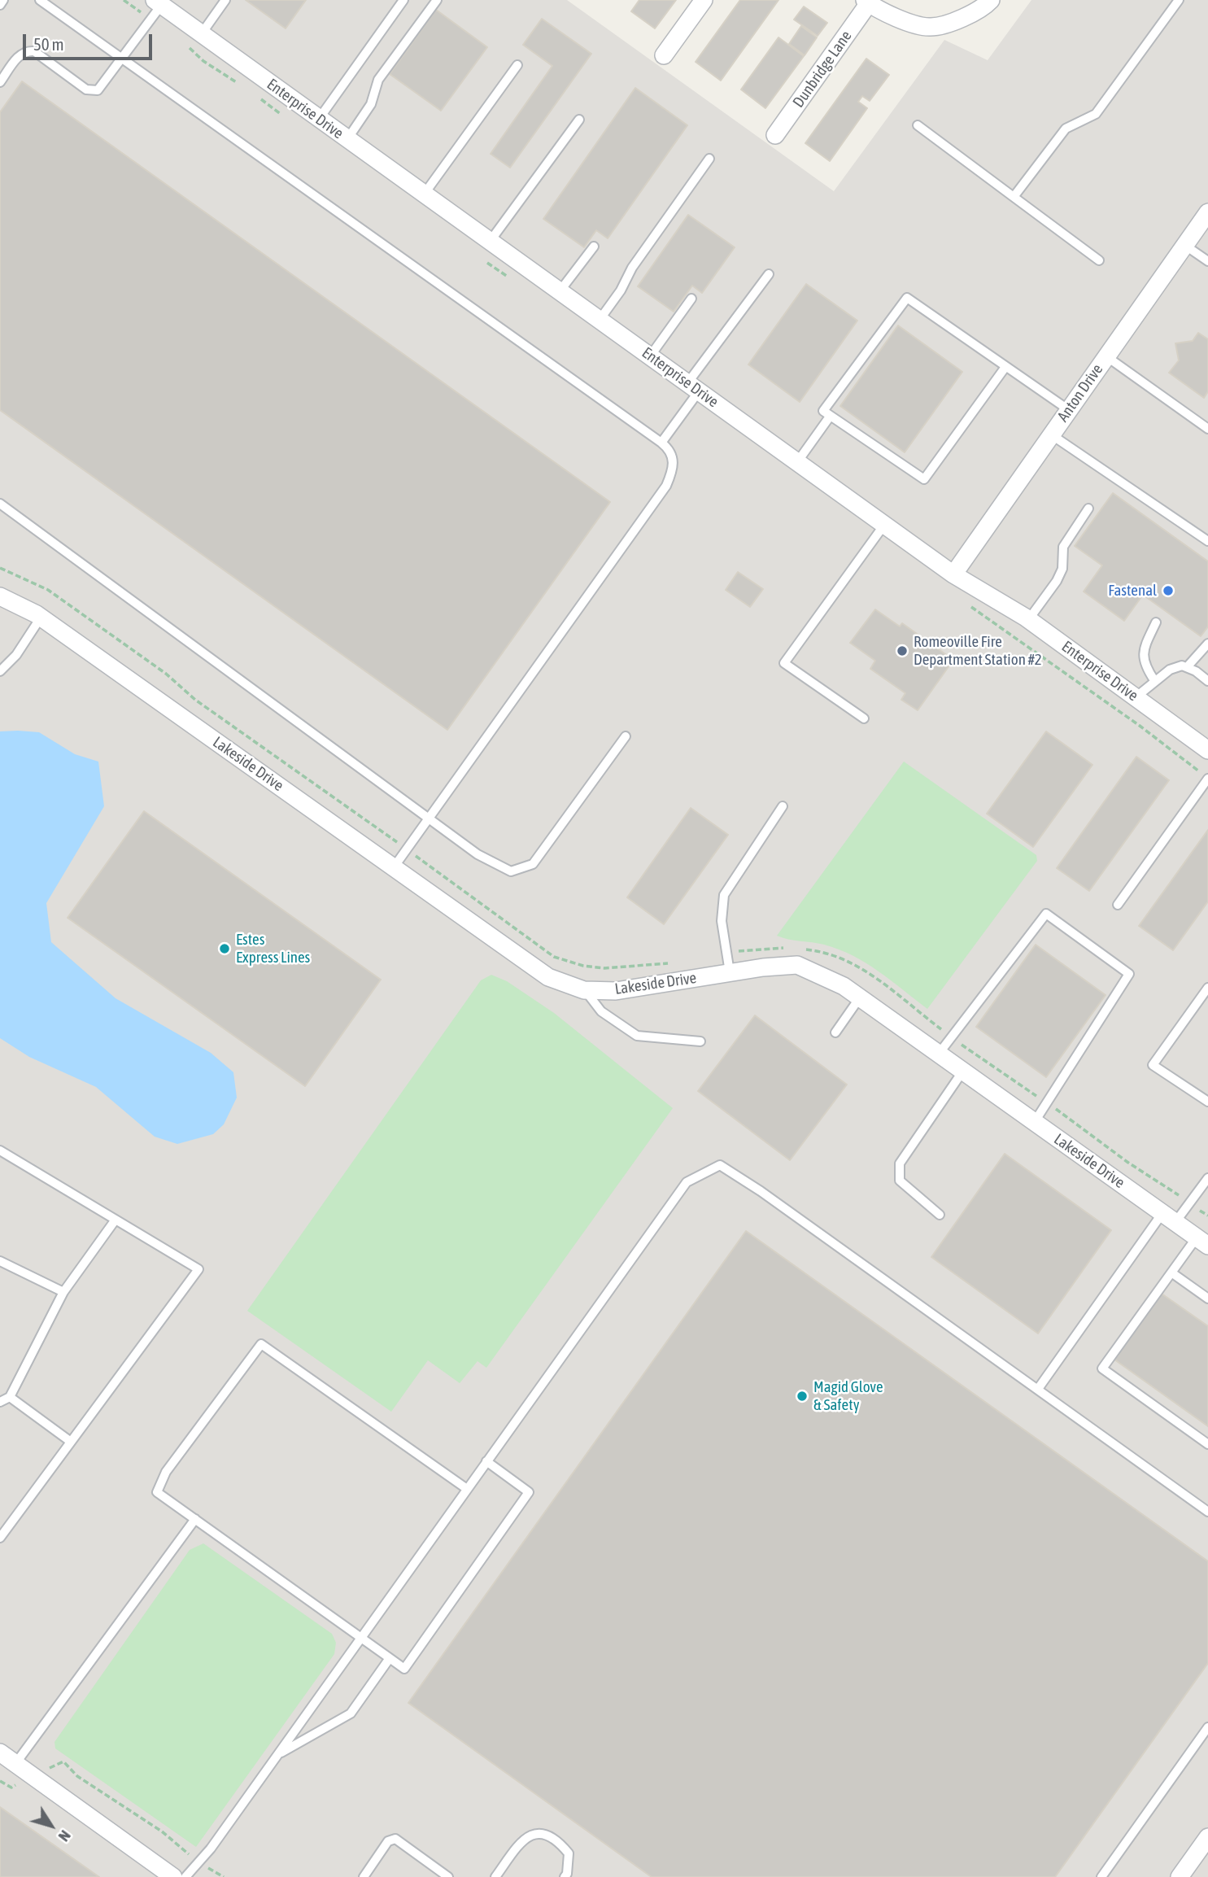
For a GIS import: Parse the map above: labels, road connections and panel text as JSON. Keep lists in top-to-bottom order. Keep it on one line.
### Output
{"streets":{"street":["Dunbridge Lane","Enterprise Drive","Anton Drive","Lakeside Drive"]},"crossings":[["Enterprise Drive","Anton Drive"]],"places":["Fastenal","Romeoville Fire Department Station #2","Estes Express Lines","Magid Glove & Safety"],"scale_bar":"50 m","north":"bottom right"}
